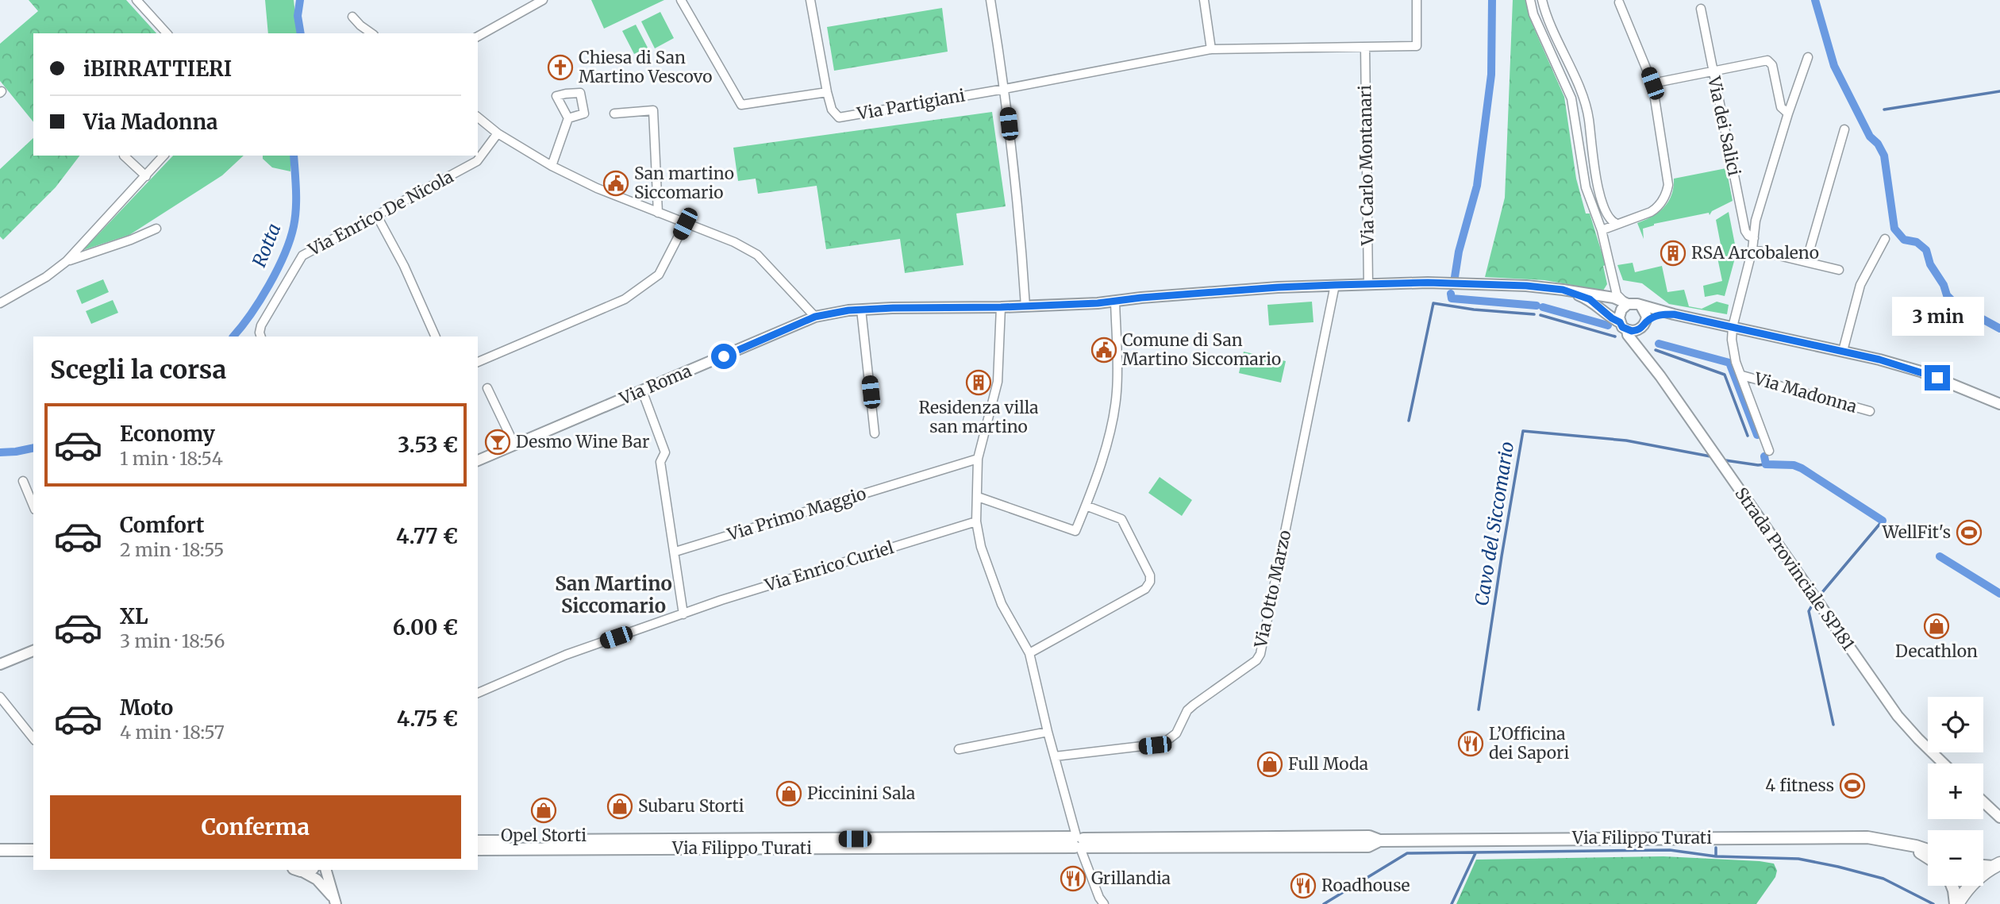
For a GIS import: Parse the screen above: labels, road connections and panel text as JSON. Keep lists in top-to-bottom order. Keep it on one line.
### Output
{"streets":{"main road":["Via Filippo Turati"],"street":["Via Partigiani","Via dei Salici","Via Carlo Montanari","Via Enrico De Nicola","Via Roma","Via Madonna","Via Primo Maggio","Via Enrico Curiel","Strada Provinciale SP181","Via Otto Marzo"]},"crossings":[["Via dei Salici","Via Madonna"],["Via Carlo Montanari","Via Roma"],["Via Roma","Via Otto Marzo"]],"districts":["San Martino Siccomario"],"water":["Rotta","Cavo del Siccomario"],"places":{"church":["Chiesa di San Martino Vescovo"],"public building":["San martino Siccomario","Comune di San Martino Siccomario"],"building":["RSA Arcobaleno","Residenza villa san martino"],"bar":["Desmo Wine Bar"],"sports":["WellFit's","4 fitness"],"shop":["Decathlon","Full Moda","Piccinini Sala","Subaru Storti","Opel Storti"],"restaurant":["L’Officina dei Sapori","Grillandia","Roadhouse"]},"page":{"banner":["iBIRRATTIERI","Via Madonna"],"bubble":"3 min","heading":"Scegli la corsa","list":[{"name":"Economy","note":"1 min · 18:54","value":"3.53 €"},{"name":"Comfort","note":"2 min · 18:55","value":"4.77 €"},{"name":"XL","note":"3 min · 18:56","value":"6.00 €"},{"name":"Moto","note":"4 min · 18:57","value":"4.75 €"}],"map_buttons":["+","−"],"buttons":"Conferma"}}
